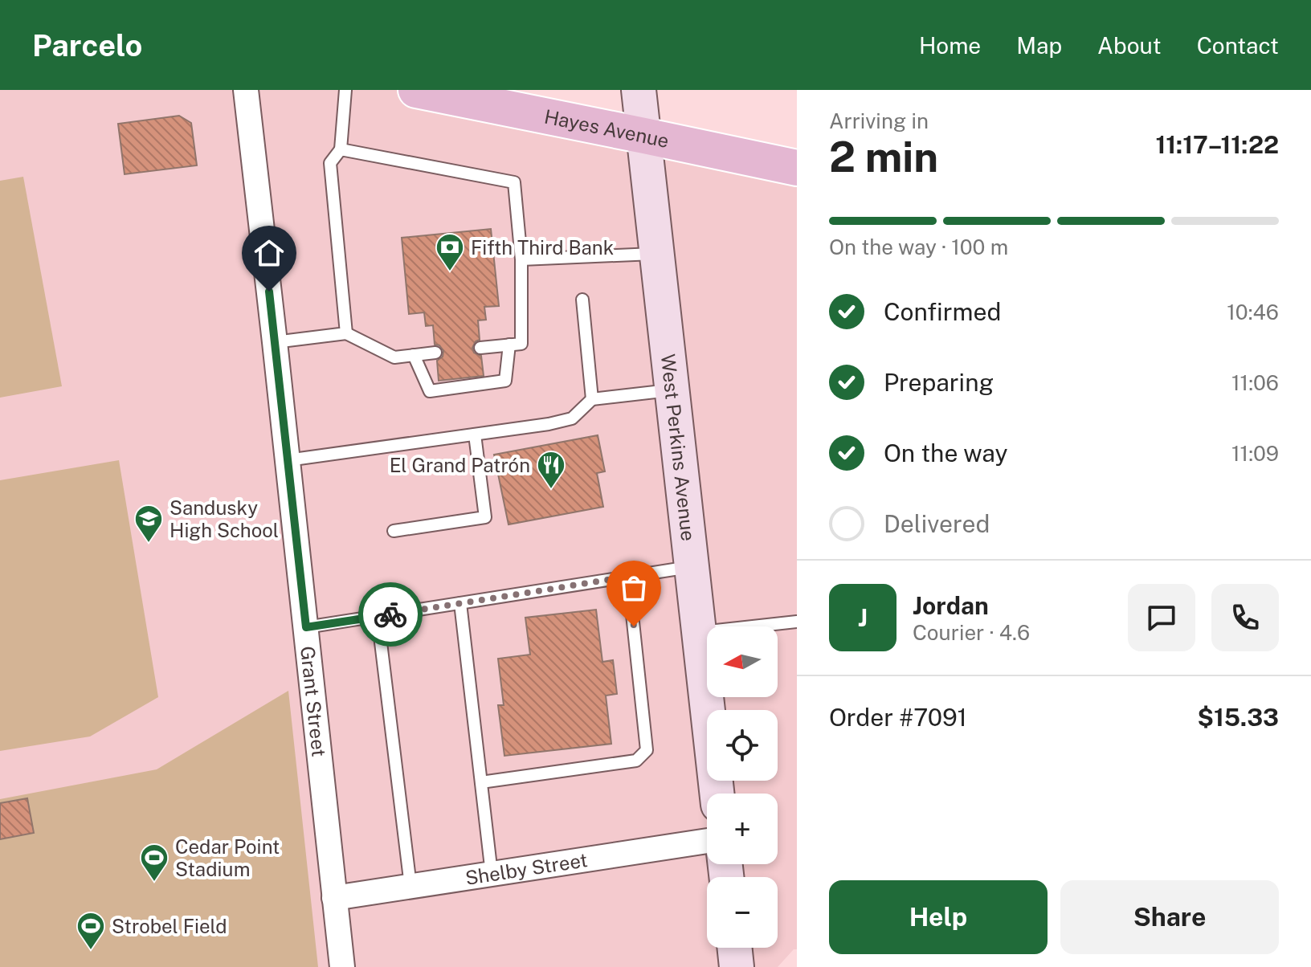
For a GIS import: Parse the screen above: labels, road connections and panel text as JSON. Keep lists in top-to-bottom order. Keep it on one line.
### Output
{"streets":{"main road":["Hayes Avenue","West Perkins Avenue"],"street":["Grant Street","Shelby Street"]},"crossings":[["Hayes Avenue","West Perkins Avenue"],["Grant Street","Shelby Street"]],"places":{"bank":["Fifth Third Bank"],"restaurant":["El Grand Patrón"],"school or university":["Sandusky High School"],"sports":["Cedar Point Stadium","Strobel Field"]},"north":"left","page":{"header":"Parcelo","nav":["Home","Map","About","Contact"],"heading":["2 min","Arriving in","11:17–11:22"],"panel":["Jordan","Courier · 4.6","Order #7091","$15.33"],"bar":"On the way · 100 m","list":[["Confirmed","10:46"],["Preparing","11:06"],["On the way","11:09"],"Delivered"],"round":"J","map_buttons":["+","−"],"buttons":["Help","Share"]}}
